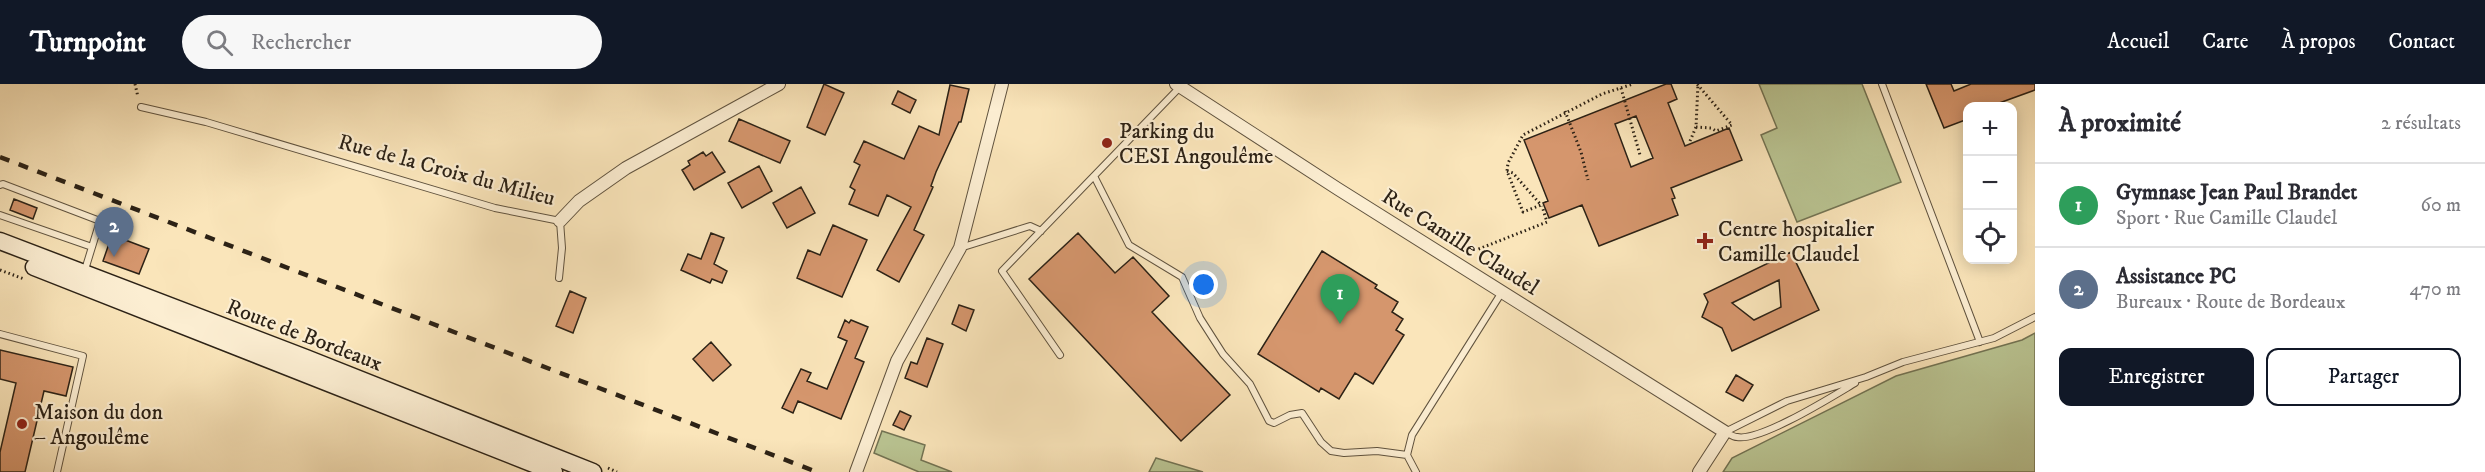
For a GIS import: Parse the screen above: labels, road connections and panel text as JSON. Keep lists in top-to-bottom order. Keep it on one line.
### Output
{"streets":{"main road":["Route de Bordeaux"],"street":["Rue de la Croix du Milieu","Rue Camille Claudel"]},"places":{"other":["Parking du CESI Angoulême","Maison du don – Angoulême"],"health":["Centre hospitalier Camille Claudel"]},"page":{"header":"Turnpoint","search":"Rechercher","nav":["Accueil","Carte","À propos","Contact"],"heading":["À proximité","2 résultats"],"map_buttons":["+","−"],"list":[{"mark":"1","name":"Gymnase Jean Paul Brandet","note":"Sport · Rue Camille Claudel","value":"60 m"},{"mark":"2","name":"Assistance PC","note":"Bureaux · Route de Bordeaux","value":"470 m"}],"pins":["2","1"],"buttons":["Enregistrer","Partager"]}}
